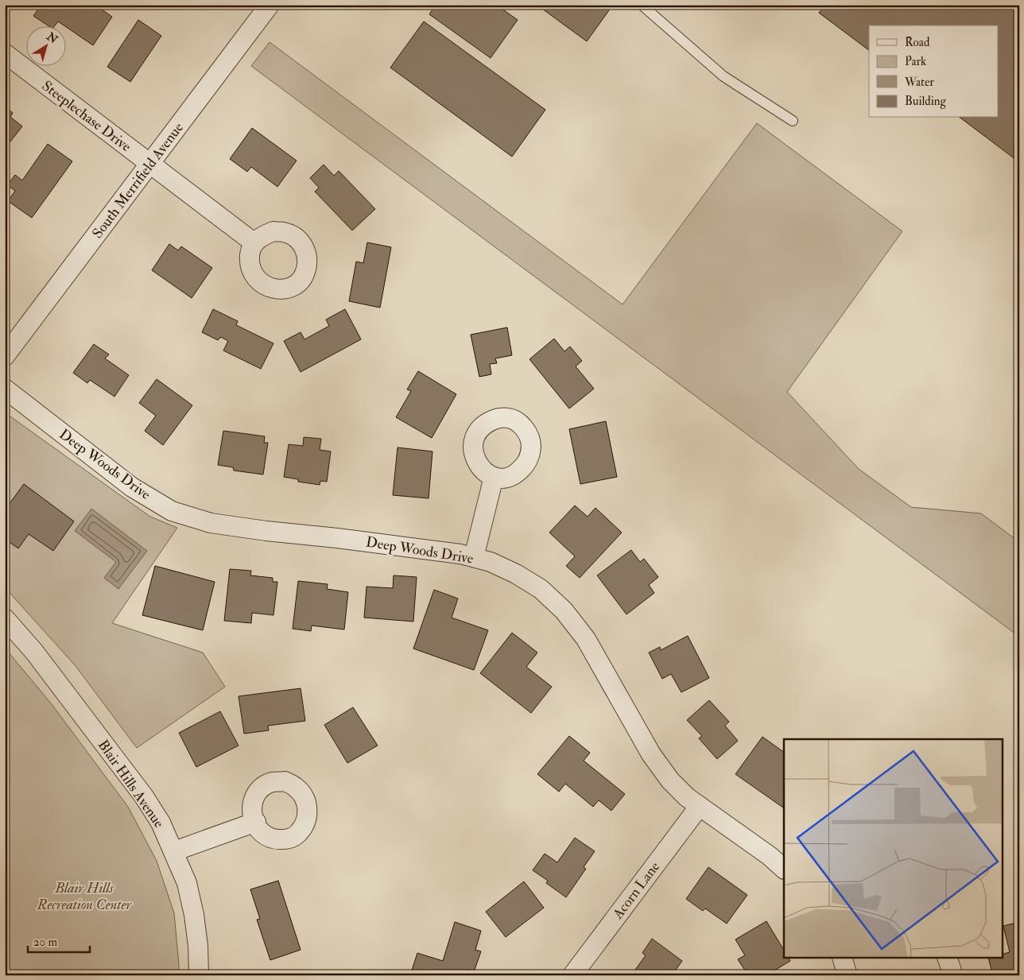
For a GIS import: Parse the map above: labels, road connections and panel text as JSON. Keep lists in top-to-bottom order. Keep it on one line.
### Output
{"streets":{"street":["Steeplechase Drive","South Merrifield Avenue","Deep Woods Drive","Blair Hills Avenue","Acorn Lane"]},"crossings":[["Steeplechase Drive","South Merrifield Avenue"],["Deep Woods Drive","Acorn Lane"]],"parks":["Blair Hills Recreation Center"],"legend":["Road","Park","Water","Building"],"scale_bar":"20 m","north":"top right"}
